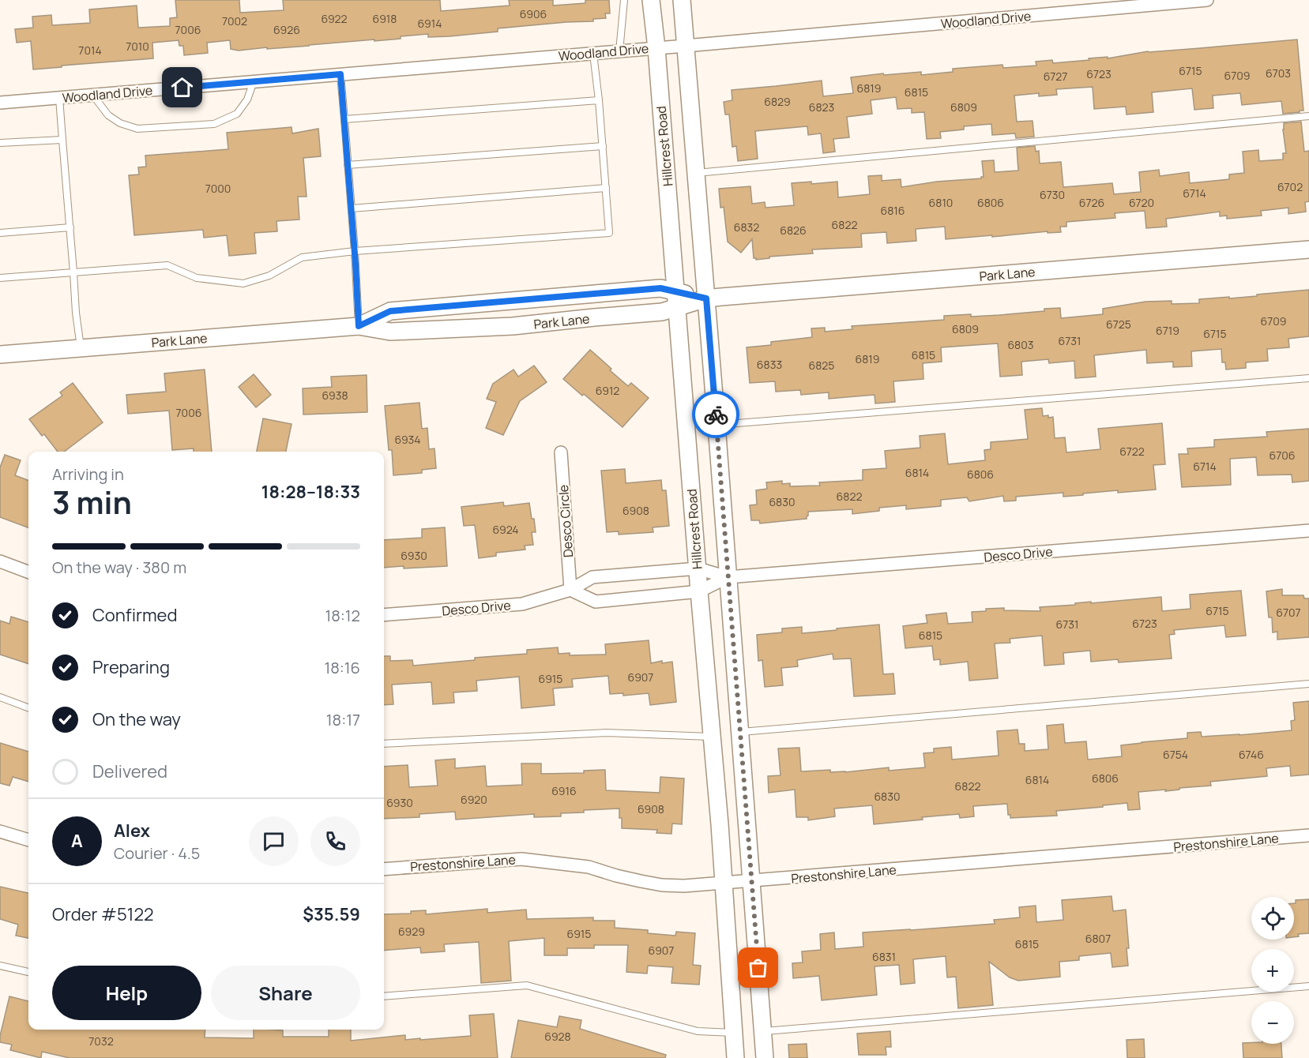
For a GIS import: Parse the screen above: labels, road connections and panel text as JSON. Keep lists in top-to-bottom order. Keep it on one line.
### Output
{"streets":{"main road":["Hillcrest Road","Park Lane"],"street":["Woodland Drive","Desco Circle","Desco Drive","Prestonshire Lane"]},"crossings":[["Woodland Drive","Hillcrest Road"],["Hillcrest Road","Park Lane"],["Hillcrest Road","Desco Drive"],["Hillcrest Road","Prestonshire Lane"],["Desco Circle","Desco Drive"]],"house_numbers":["6906","6922","6918","7002","6914","7006","6926","7010","7014","6715","6703","6723","6709","6727","6819","6815","6829","6823","6809","6702","7000","6714","6730","6810","6806","6726","6720","6816","6822","6832","6826","6709","6725","6809","6719","6715","6731","6803","6815","6819","6833","6825","6912","6938","7006","6934","6722","6706","6714","6814","6806","6822","6830","6908","6924","6930","6715","6707","6723","6731","6815","6907","6915","6754","6746","6806","6814","6822","6916","6830","6920","6930","6908","6929","6915","6807","6815","6907","6831","6928","7032"],"page":{"heading":["3 min","Arriving in","18:28–18:33"],"panel":["Alex","Courier · 4.5","Order #5122","$35.59"],"bar":"On the way · 380 m","list":[["Confirmed","18:12"],["Preparing","18:16"],["On the way","18:17"],"Delivered"],"round":"A","map_buttons":["+","−"],"buttons":["Help","Share"]}}
